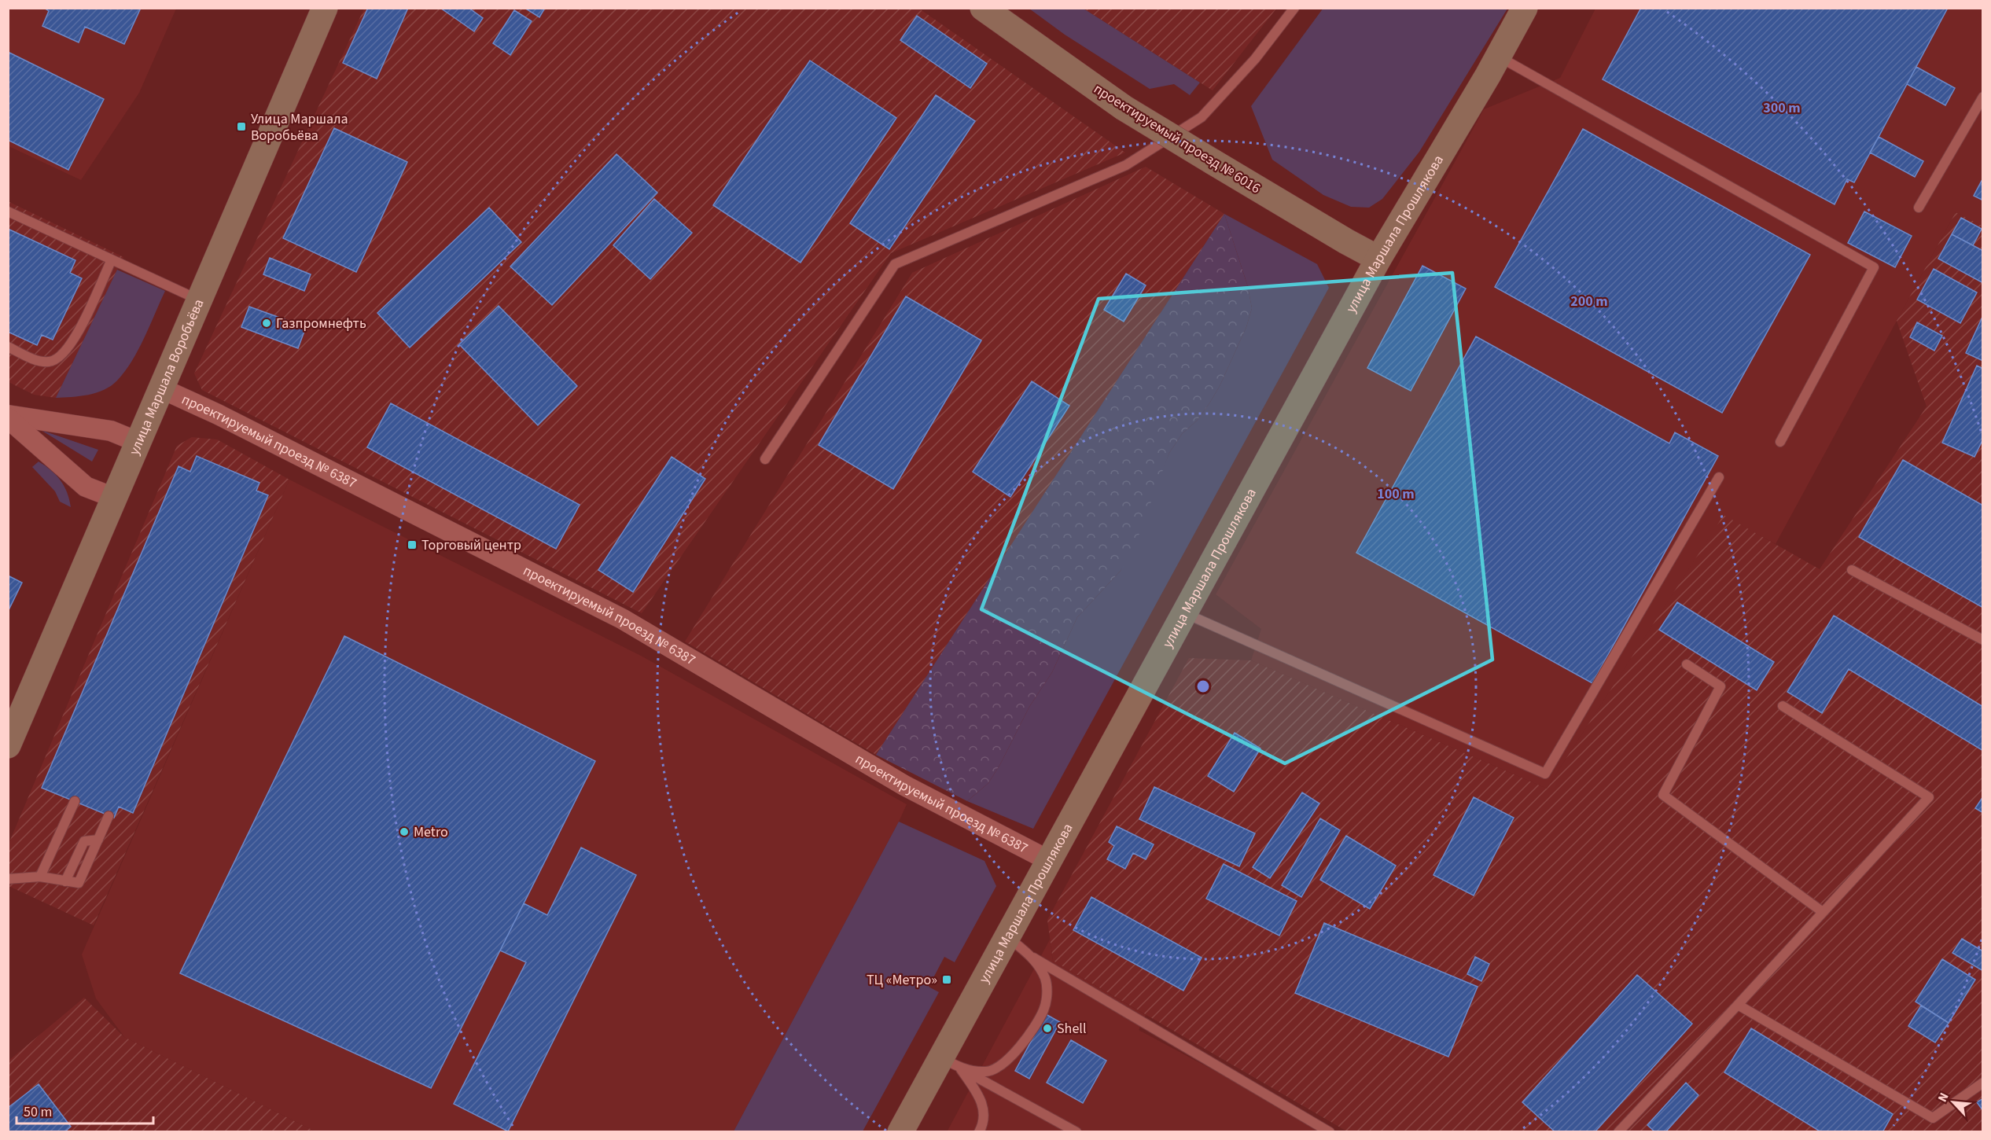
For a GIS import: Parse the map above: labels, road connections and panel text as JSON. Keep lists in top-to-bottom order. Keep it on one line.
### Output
{"streets":{"main road":["проектируемый проезд № 6016","улица Маршала Прошлякова","улица Маршала Воробьёва"],"street":["проектируемый проезд № 6387"]},"crossings":[["проектируемый проезд № 6016","улица Маршала Прошлякова"],["улица Маршала Прошлякова","проектируемый проезд № 6387"],["улица Маршала Воробьёва","проектируемый проезд № 6387"]],"places":{"transit":["Улица Маршала Воробьёва","Торговый центр","ТЦ «Метро»"],"other":["Газпромнефть","Metro","Shell"]},"scale_bar":"50 m","north":"top left","rings":["300 m","200 m","100 m"]}
